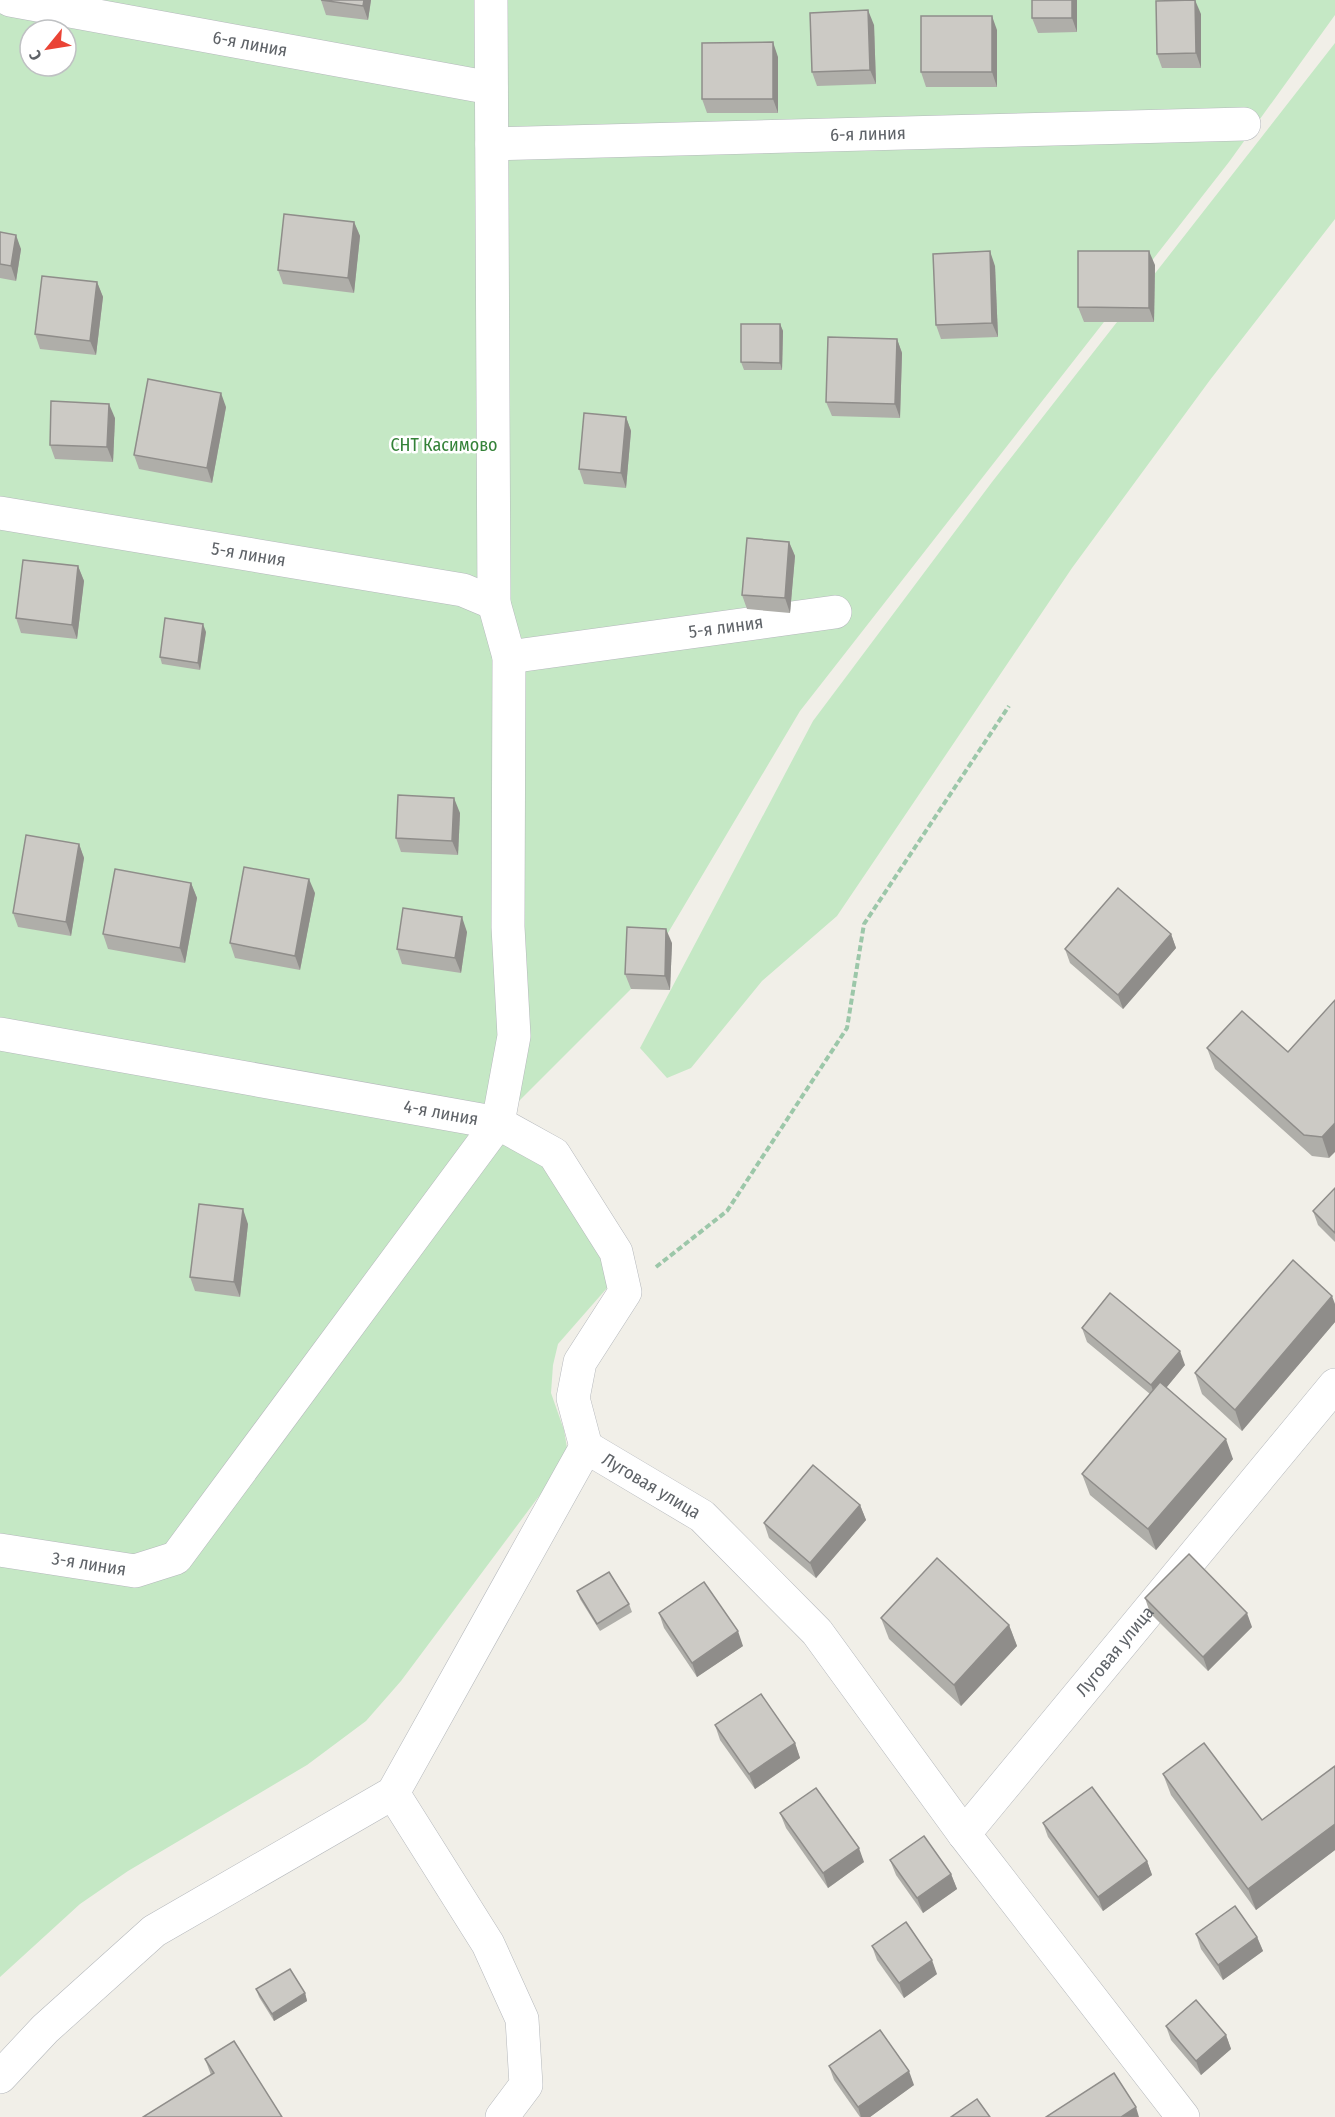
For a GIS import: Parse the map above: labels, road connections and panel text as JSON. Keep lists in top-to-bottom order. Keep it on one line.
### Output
{"streets":{"street":["6-я линия","5-я линия","4-я линия","Луговая улица","3-я линия"]},"crossings":[["4-я линия","3-я линия"]],"parks":["СНТ Касимово"],"north":"bottom left"}
